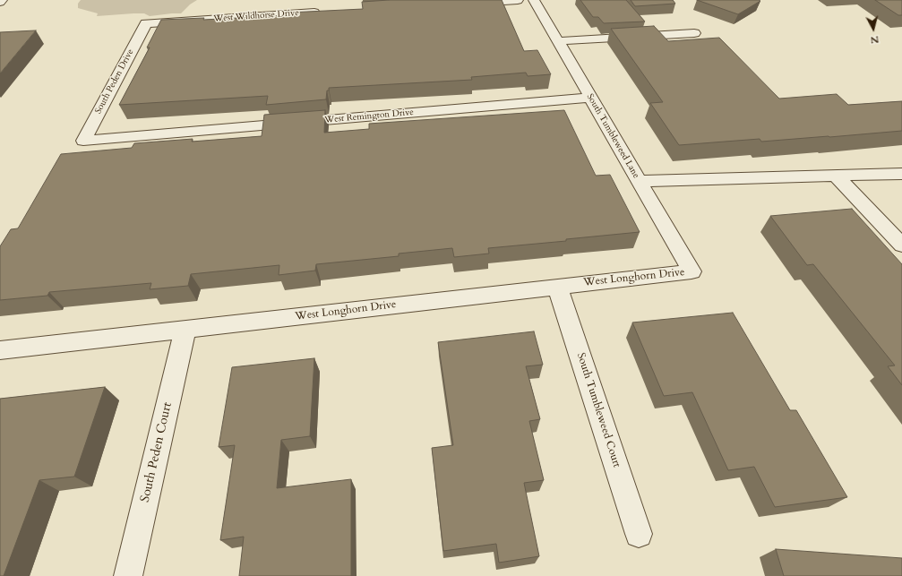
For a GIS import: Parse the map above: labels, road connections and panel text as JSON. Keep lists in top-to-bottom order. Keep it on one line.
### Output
{"streets":{"street":["West Wildhorse Drive","South Peden Drive","West Remington Drive","South Tumbleweed Lane","West Longhorn Drive","South Tumbleweed Court","South Peden Court"]},"crossings":[["West Wildhorse Drive","South Peden Drive"],["South Peden Drive","West Remington Drive"],["West Remington Drive","South Tumbleweed Lane"],["South Tumbleweed Lane","West Longhorn Drive"],["West Longhorn Drive","South Tumbleweed Court"],["West Longhorn Drive","South Peden Court"]],"north":"bottom"}
